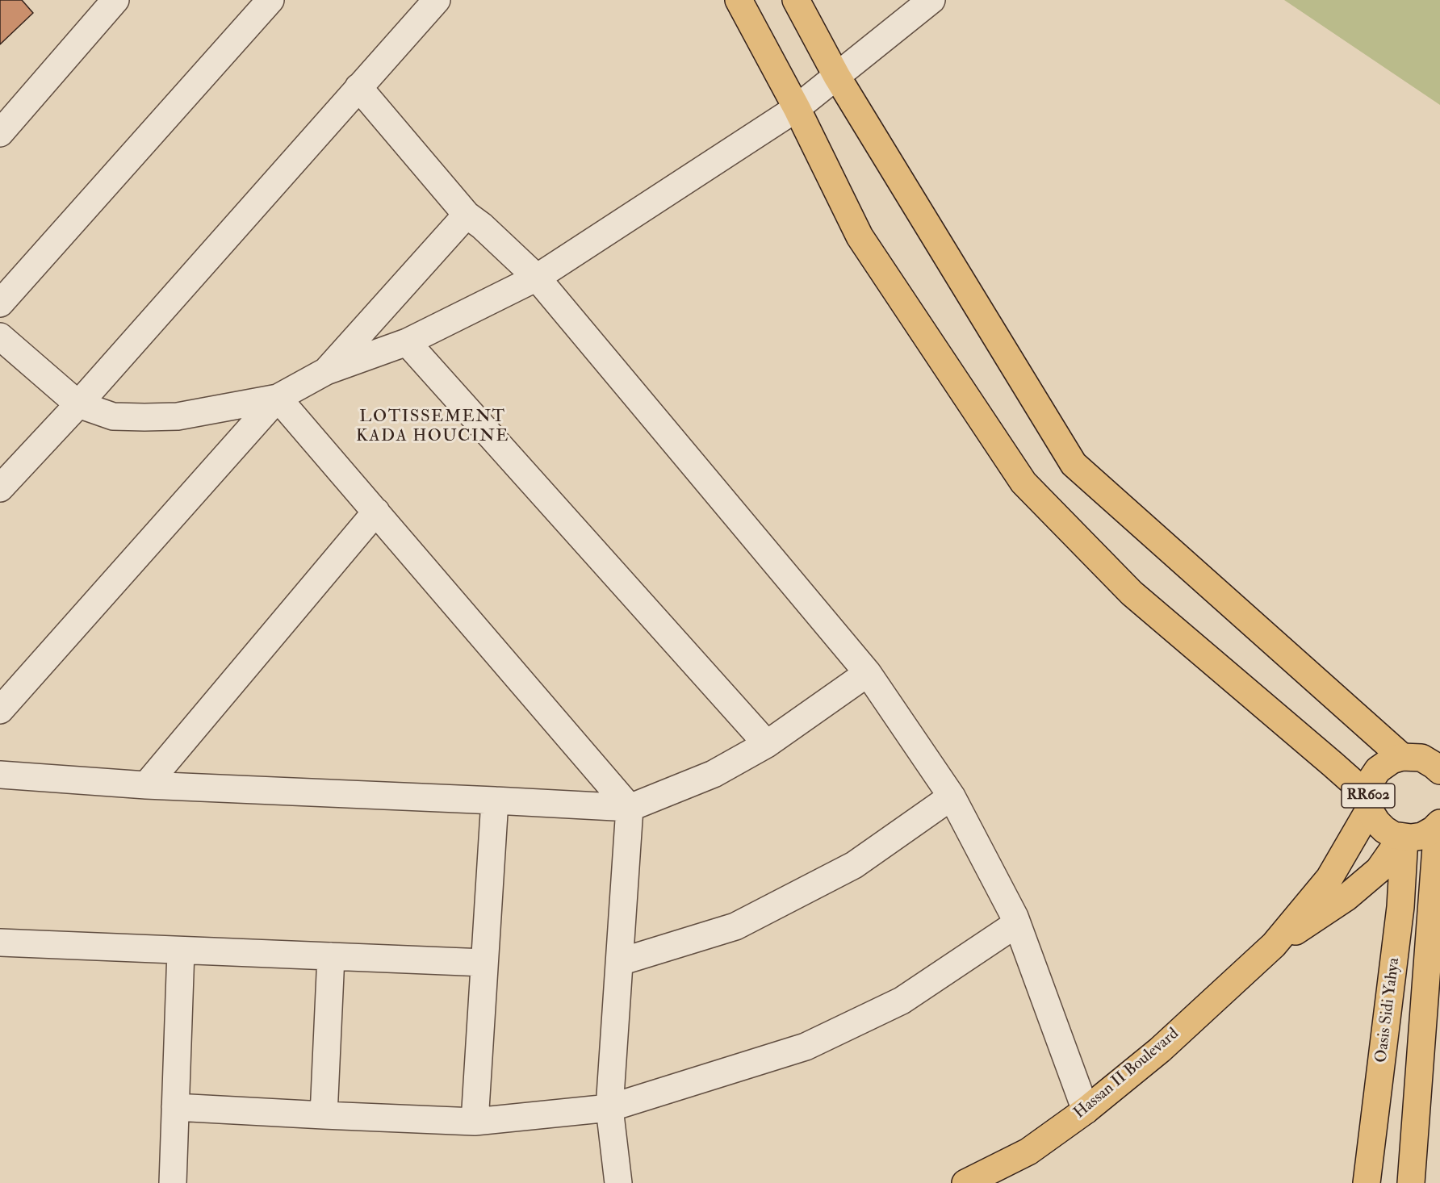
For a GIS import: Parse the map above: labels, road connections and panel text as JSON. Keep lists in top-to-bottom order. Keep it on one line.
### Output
{"streets":{"main road":["RR602","Oasis Sidi Yahya","Hassan II Boulevard"]},"crossings":[["RR602","Oasis Sidi Yahya"],["RR602","Hassan II Boulevard"],["Oasis Sidi Yahya","Hassan II Boulevard"]],"districts":["LOTISSEMENT KADA HOUCINE"]}
